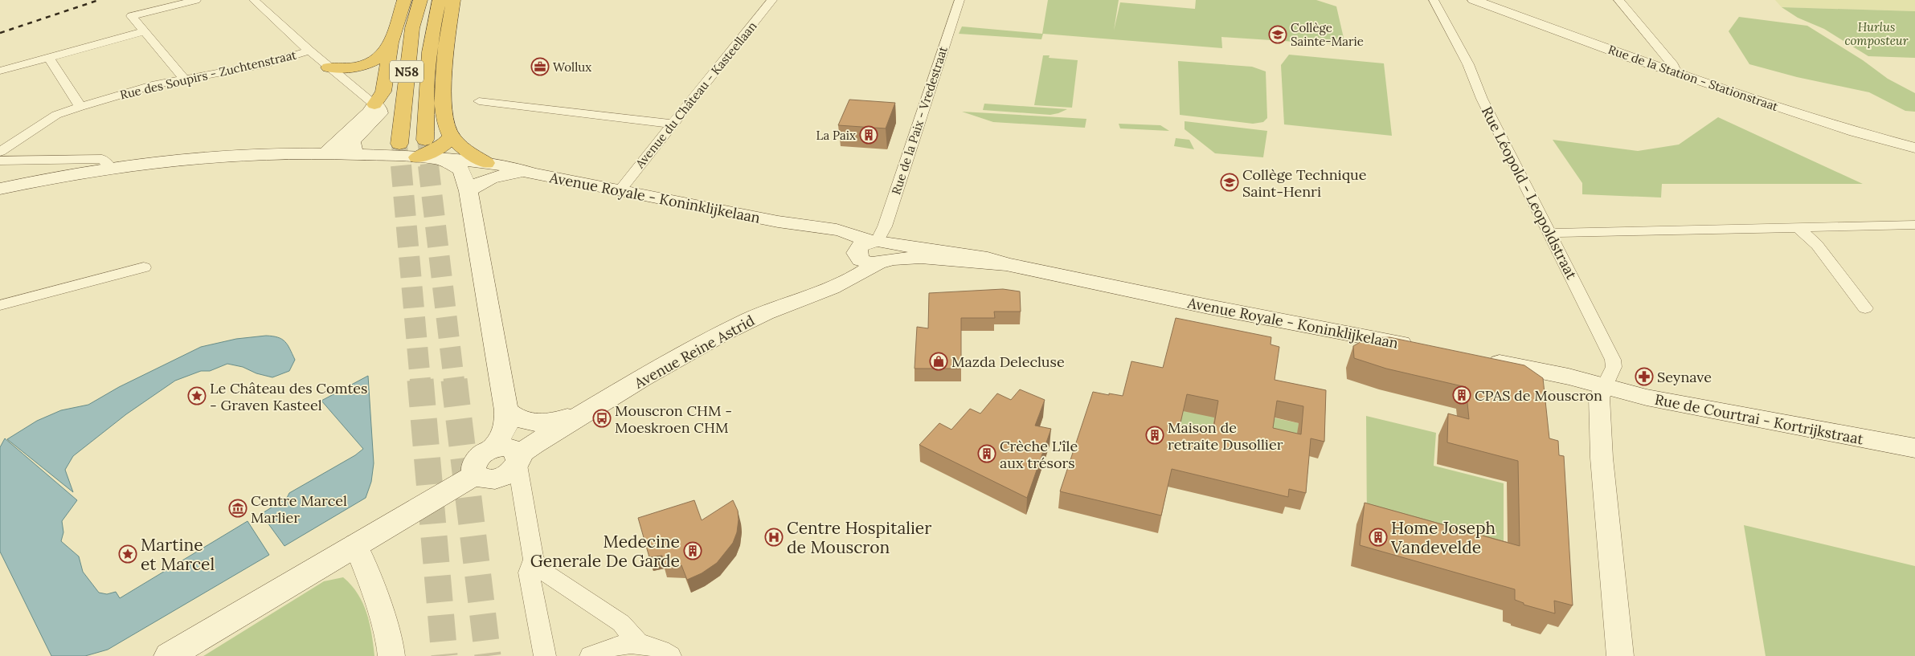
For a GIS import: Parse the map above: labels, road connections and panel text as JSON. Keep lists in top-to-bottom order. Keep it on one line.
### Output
{"streets":{"highway":["N58"],"main road":["Avenue Royale - Koninklijkelaan","Avenue Reine Astrid","Rue de Courtrai - Kortrijkstraat"],"street":["Rue des Soupirs - Zuchtenstraat","Rue de la Station - Stationstraat","Avenue du Château - Kasteellaan","Rue de la Paix - Vredestraat","Rue Léopold - Leopoldstraat"]},"crossings":[["Avenue du Château - Kasteellaan","Avenue Royale - Koninklijkelaan"],["Rue de la Paix - Vredestraat","Avenue Royale - Koninklijkelaan"],["Rue de la Paix - Vredestraat","Avenue Reine Astrid"],["Rue Léopold - Leopoldstraat","Rue de Courtrai - Kortrijkstraat"],["Avenue Royale - Koninklijkelaan","Avenue Reine Astrid"]],"parks":["Hurlus composteur"],"places":{"school or university":["Collège Sainte-Marie","Collège Technique Saint-Henri"],"office":["Wollux"],"building":["La Paix","CPAS de Mouscron","Maison de retraite Dusollier","Crèche L'île aux trésors","Home Joseph Vandevelde","Medecine Generale De Garde"],"shop":["Mazda Delecluse"],"pharmacy":["Seynave"],"place":["Le Château des Comtes - Graven Kasteel","Martine et Marcel"],"bus stop":["Mouscron CHM - Moeskroen CHM"],"museum":["Centre Marcel Marlier"],"hospital":["Centre Hospitalier de Mouscron"]}}
